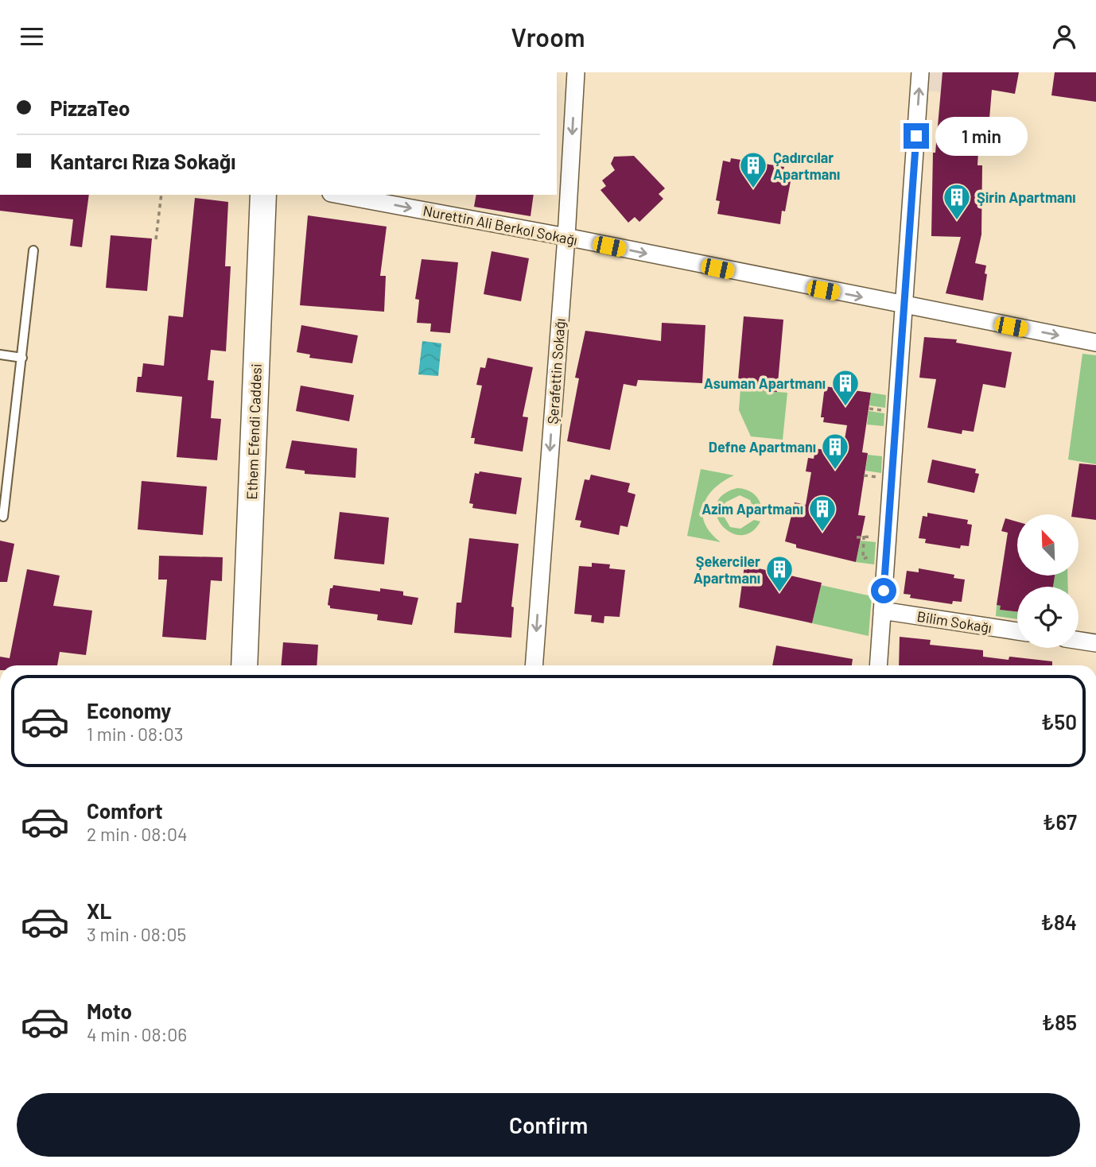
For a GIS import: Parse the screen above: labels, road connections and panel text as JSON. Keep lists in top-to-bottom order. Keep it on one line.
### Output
{"streets":{"main road":["Ethem Efendi Caddesi"],"street":["Nurettin Ali Berkol Sokağı","Şerafettin Sokağı","Bilim Sokağı"]},"crossings":[["Nurettin Ali Berkol Sokağı","Şerafettin Sokağı"]],"one_way":["Nurettin Ali Berkol Sokağı","Şerafettin Sokağı"],"places":{"building":["Çadırcılar Apartmanı","Şirin Apartmanı","Asuman Apartmanı","Defne Apartmanı","Azim Apartmanı","Şekerciler Apartmanı"]},"north":"top left","page":{"header":"Vroom","banner":["PizzaTeo","Kantarcı Rıza Sokağı"],"bubble":"1 min","list":[{"name":"Economy","note":"1 min · 08:03","value":"₺50"},{"name":"Comfort","note":"2 min · 08:04","value":"₺67"},{"name":"XL","note":"3 min · 08:05","value":"₺84"},{"name":"Moto","note":"4 min · 08:06","value":"₺85"}],"buttons":"Confirm"}}
